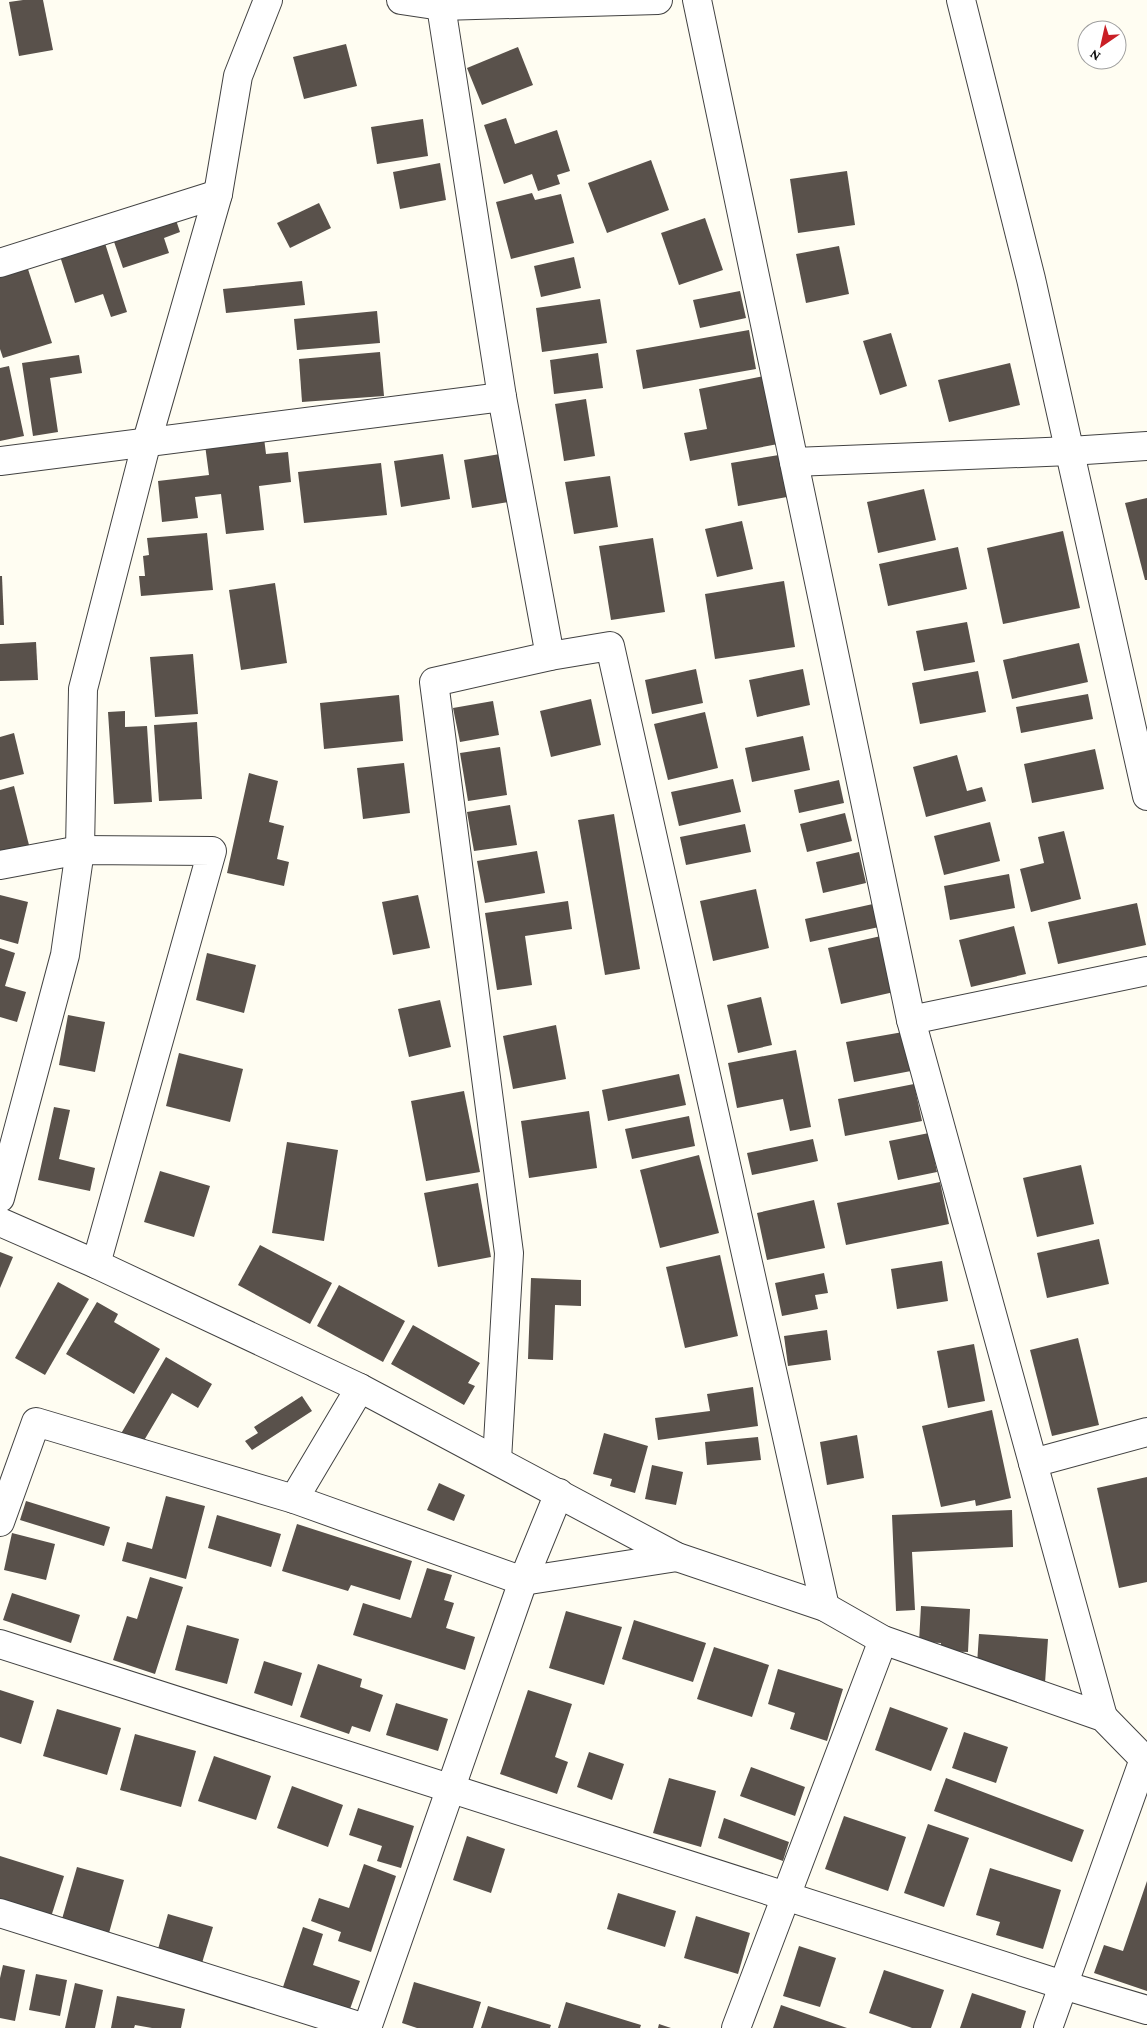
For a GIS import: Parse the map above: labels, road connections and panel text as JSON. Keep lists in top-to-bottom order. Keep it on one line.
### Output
{"north":"bottom left"}
